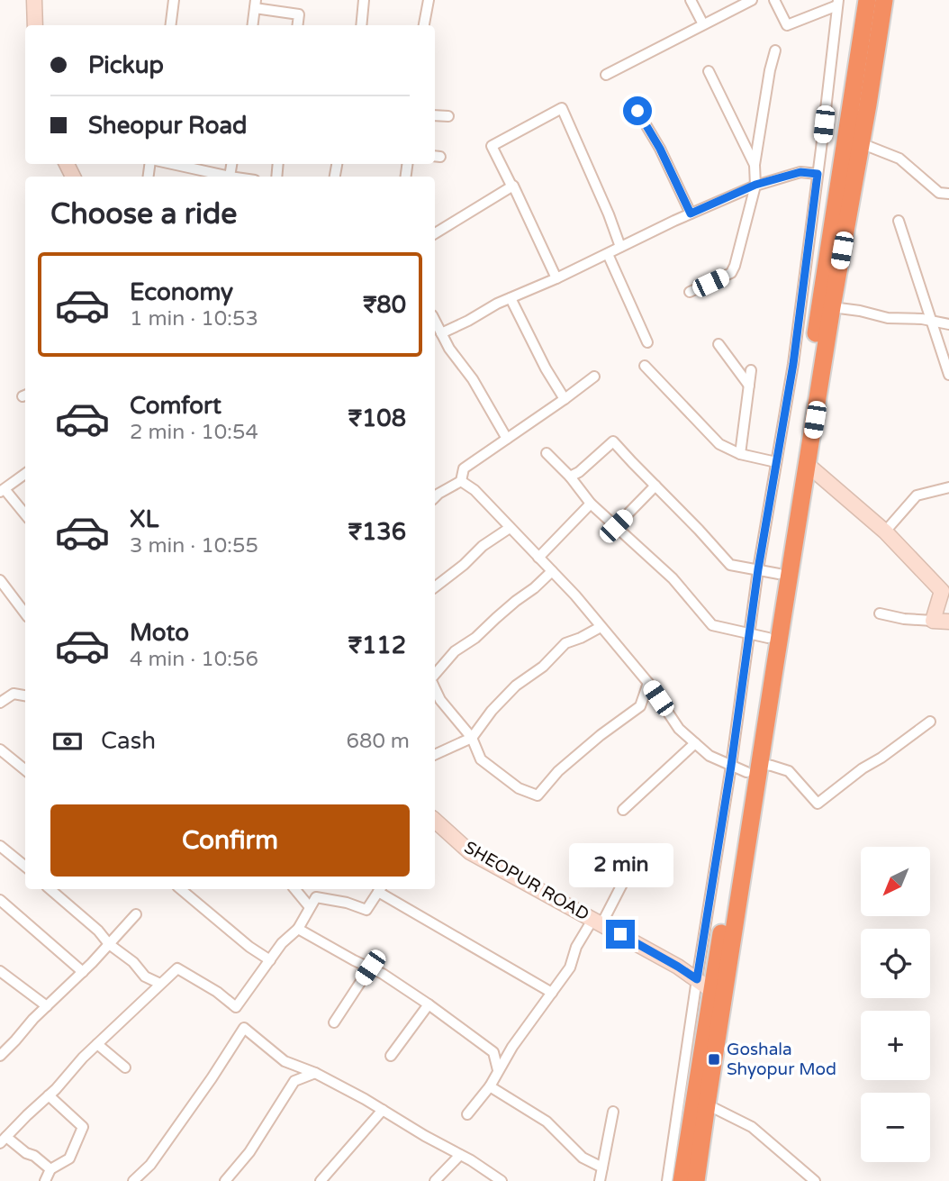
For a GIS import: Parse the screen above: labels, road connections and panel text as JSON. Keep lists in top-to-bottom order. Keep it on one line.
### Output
{"streets":{"street":["SHEOPUR ROAD"]},"places":{"transit":["Goshala Shyopur Mod"]},"north":"bottom left","page":{"banner":["Pickup","Sheopur Road"],"heading":"Choose a ride","list":[{"name":"Economy","note":"1 min · 10:53","value":"₹80"},{"name":"Comfort","note":"2 min · 10:54","value":"₹108"},{"name":"XL","note":"3 min · 10:55","value":"₹136"},{"name":"Moto","note":"4 min · 10:56","value":"₹112"}],"pay":["Cash","680 m"],"buttons":"Confirm","bubble":"2 min","map_buttons":["+","−"]}}
